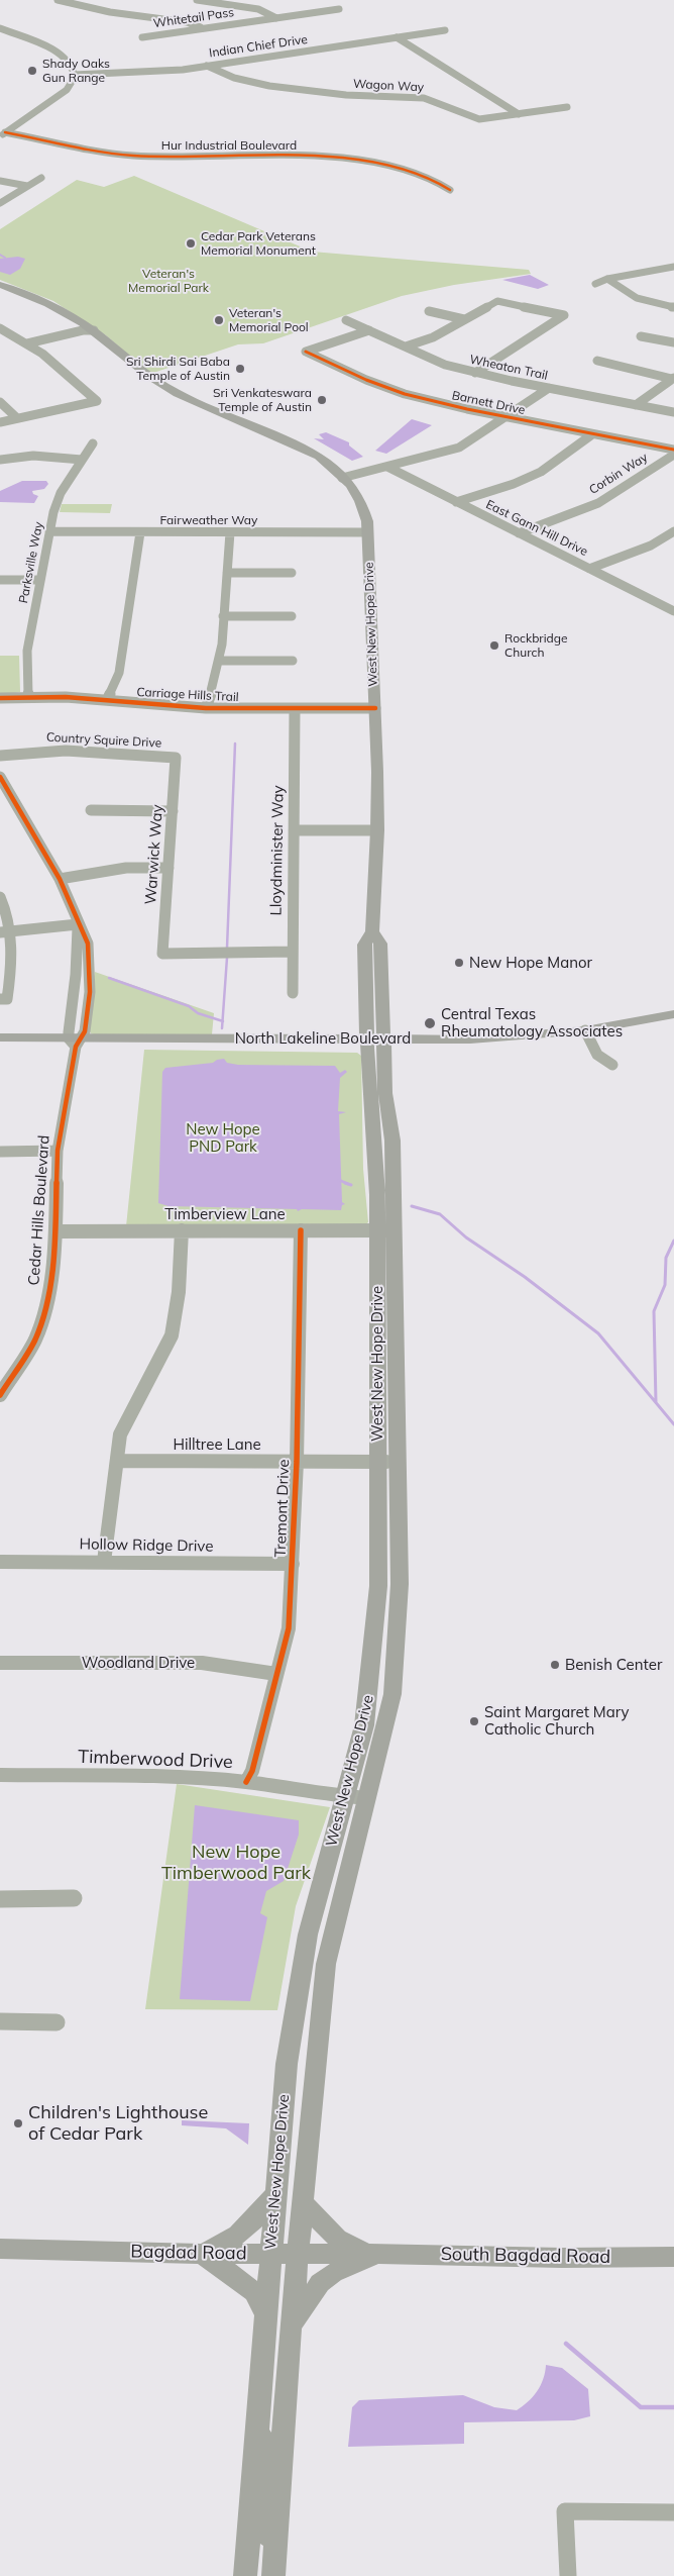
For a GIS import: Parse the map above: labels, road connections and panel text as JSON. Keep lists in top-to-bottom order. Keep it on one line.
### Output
{"streets":{"main road":["West New Hope Drive","North Lakeline Boulevard","Bagdad Road","South Bagdad Road"],"street":["Whitetail Pass","Indian Chief Drive","Wagon Way","Hur Industrial Boulevard","Wheaton Trail","Barnett Drive","Corbin Way","Fairweather Way","East Gann Hill Drive","Parksville Way","Carriage Hills Trail","Country Squire Drive","Lloydminister Way","Warwick Way","Cedar Hills Boulevard","Timberview Lane","Hilltree Lane","Tremont Drive","Hollow Ridge Drive","Woodland Drive","Timberwood Drive"]},"crossings":[["Indian Chief Drive","Wagon Way"],["Wheaton Trail","Barnett Drive"],["Corbin Way","East Gann Hill Drive"],["Fairweather Way","Parksville Way"],["Fairweather Way","West New Hope Drive"],["Parksville Way","Carriage Hills Trail"],["West New Hope Drive","Carriage Hills Trail"],["West New Hope Drive","North Lakeline Boulevard"],["West New Hope Drive","Timberview Lane"],["West New Hope Drive","Hilltree Lane"],["West New Hope Drive","Timberwood Drive"],["West New Hope Drive","Bagdad Road"],["Carriage Hills Trail","Lloydminister Way"],["Country Squire Drive","Warwick Way"],["Lloydminister Way","Warwick Way"],["North Lakeline Boulevard","Cedar Hills Boulevard"],["Cedar Hills Boulevard","Timberview Lane"],["Timberview Lane","Tremont Drive"],["Hilltree Lane","Tremont Drive"],["Tremont Drive","Hollow Ridge Drive"],["Tremont Drive","Woodland Drive"],["Tremont Drive","Timberwood Drive"],["Bagdad Road","South Bagdad Road"]],"parks":["Veteran's Memorial Park","New Hope PND Park","New Hope Timberwood Park"],"places":["Shady Oaks Gun Range","Cedar Park Veterans Memorial Monument","Veteran's Memorial Pool","Sri Shirdi Sai Baba Temple of Austin","Sri Venkateswara Temple of Austin","Rockbridge Church","New Hope Manor","Central Texas Rheumatology Associates","Benish Center","Saint Margaret Mary Catholic Church","Children's Lighthouse of Cedar Park"]}
